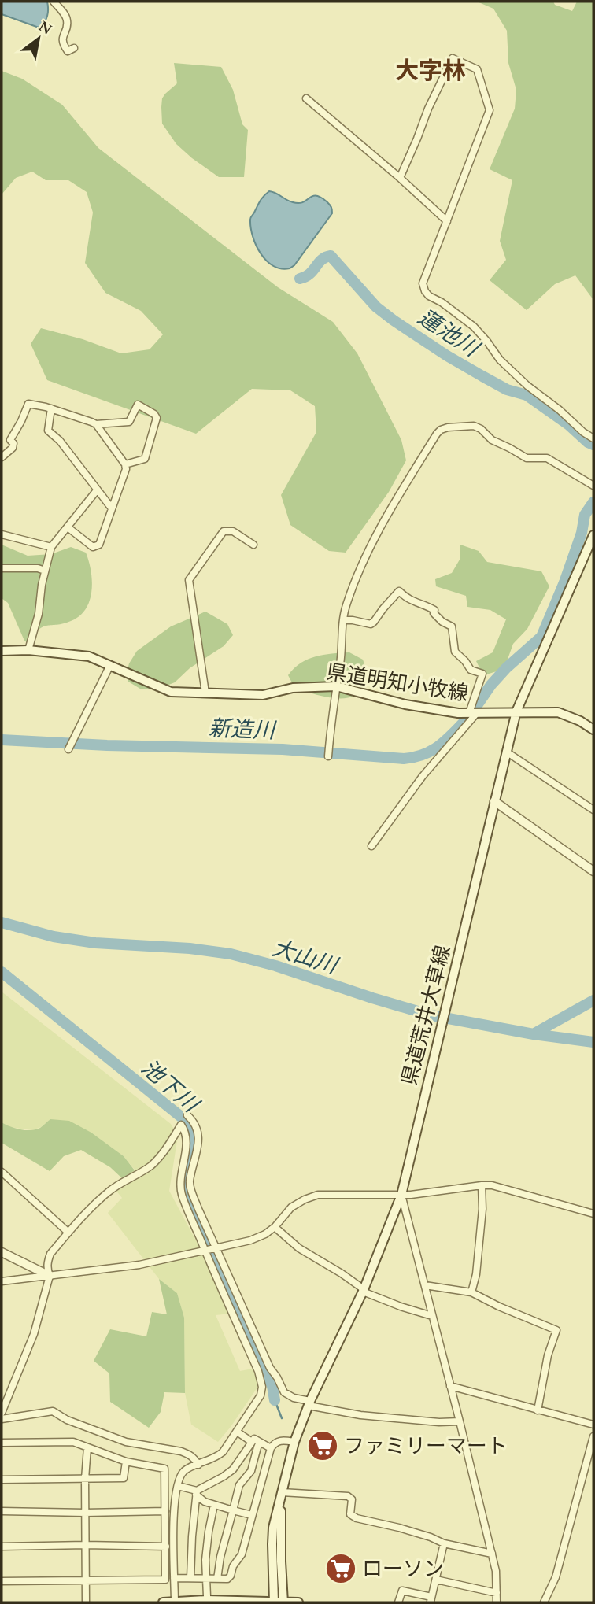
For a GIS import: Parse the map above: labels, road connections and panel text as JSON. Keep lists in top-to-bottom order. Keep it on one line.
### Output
{"streets":{"main road":["県道明知小牧線","県道荒井大草線"]},"crossings":[["県道明知小牧線","県道荒井大草線"]],"districts":["大字林"],"water":["蓮池川","新造川","大山川","池下川"],"places":{"supermarket":["ファミリーマート","ローソン"]},"north":"top right"}
